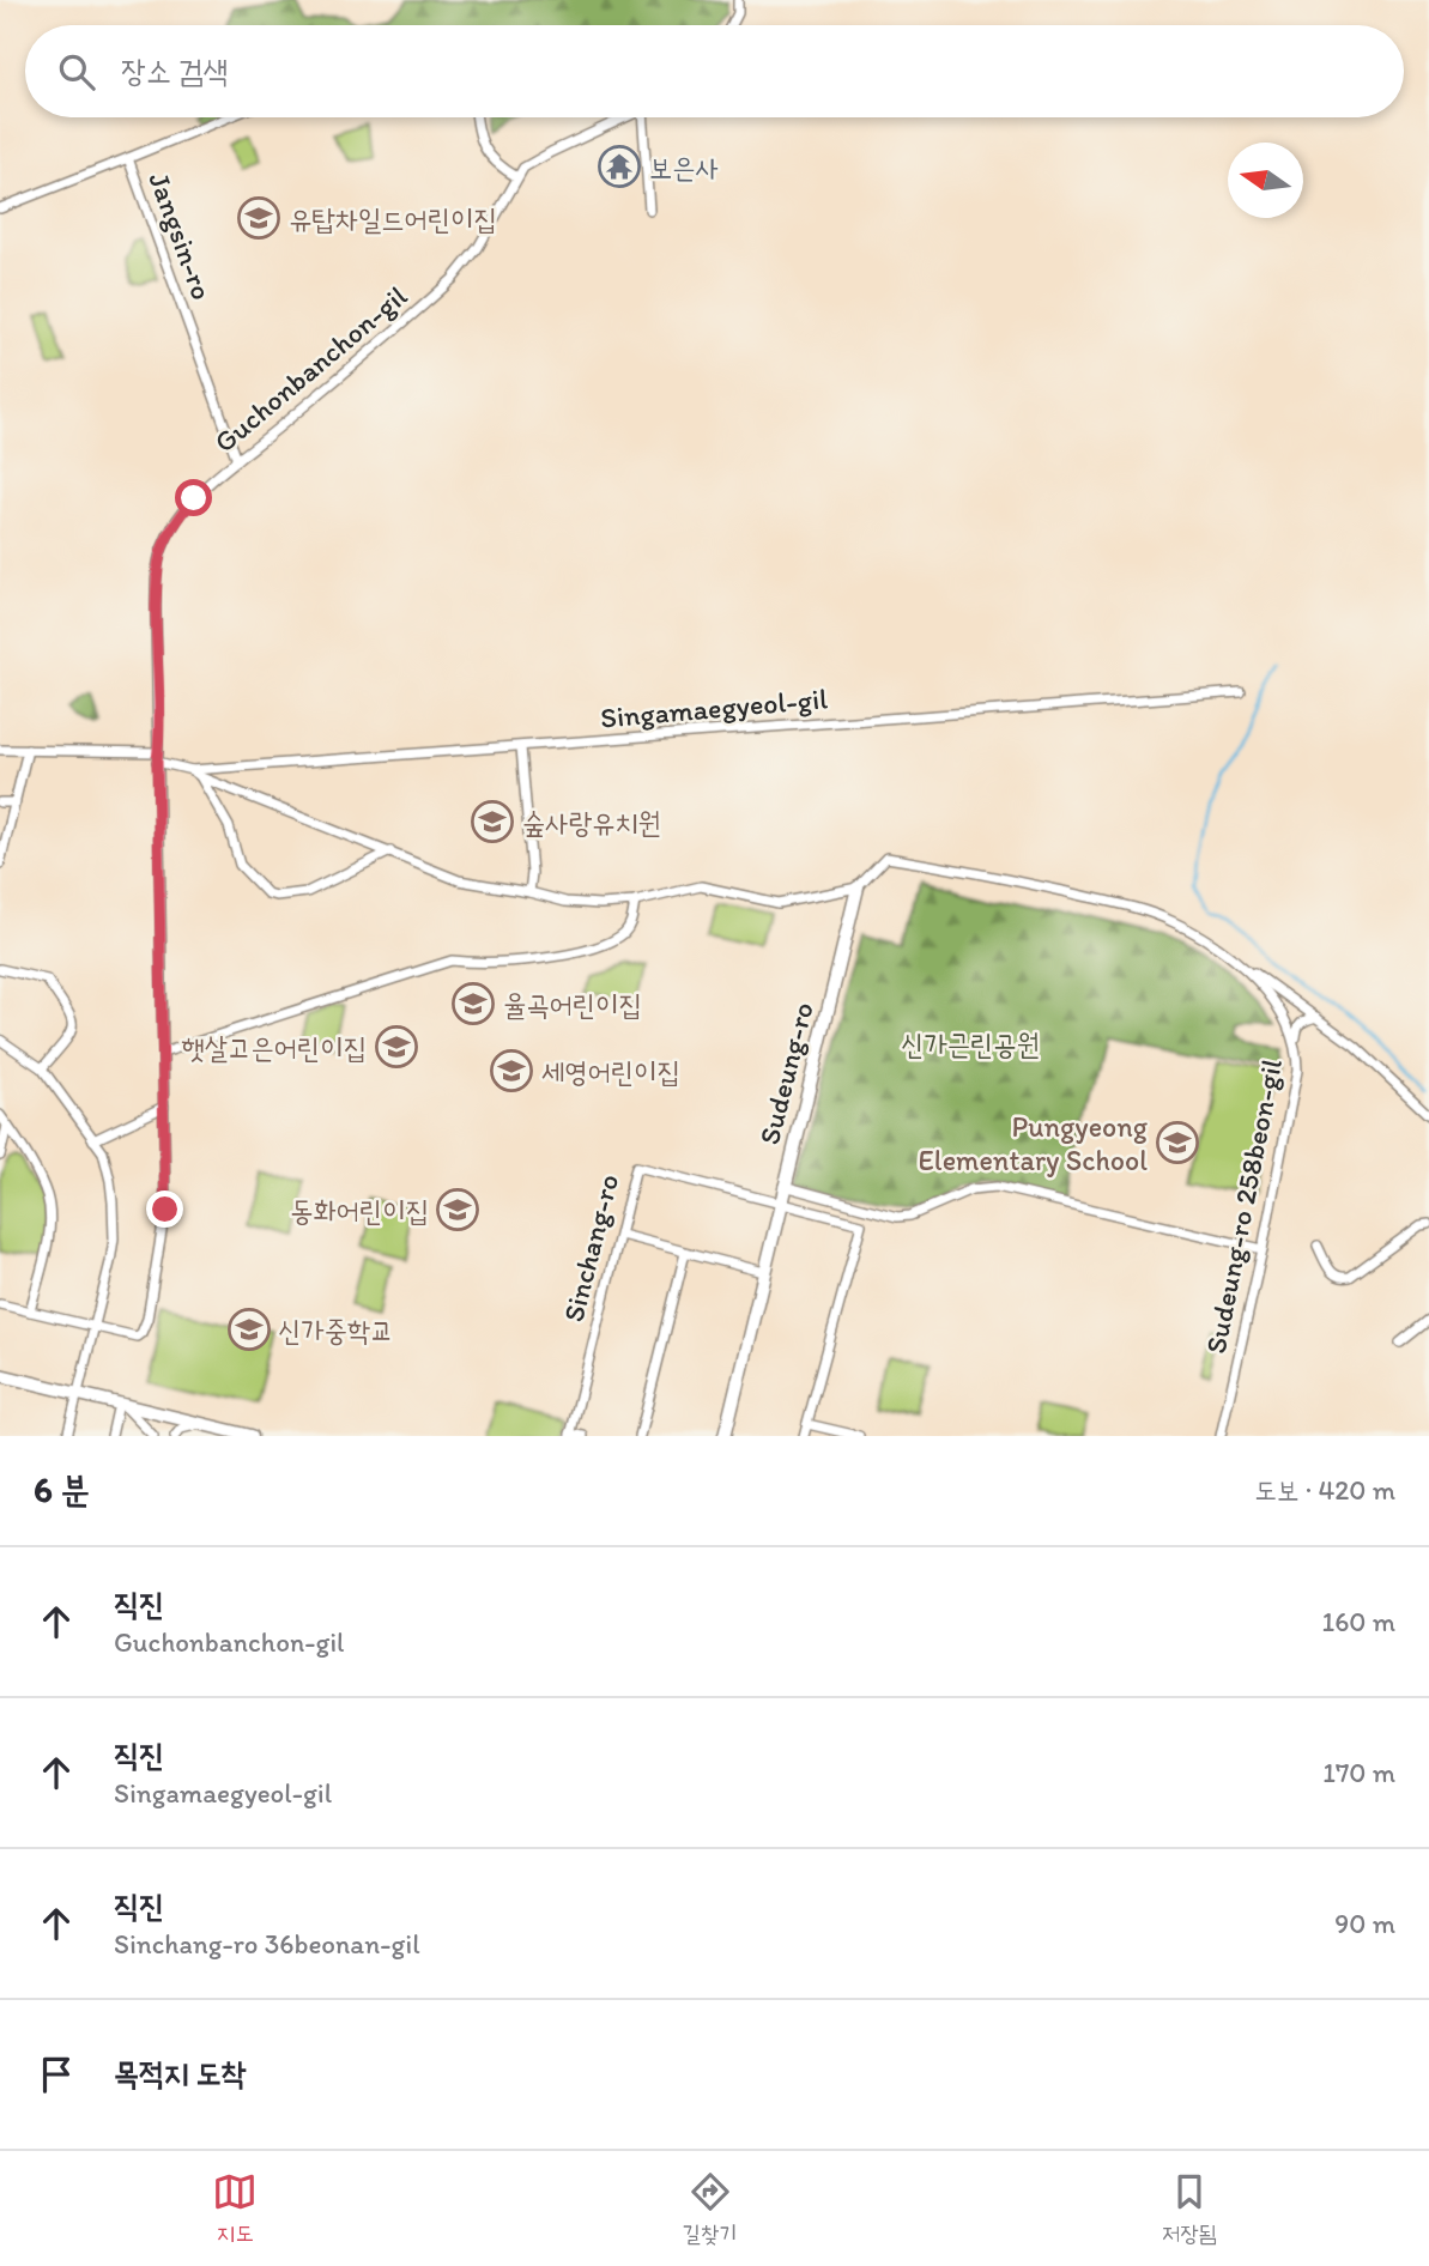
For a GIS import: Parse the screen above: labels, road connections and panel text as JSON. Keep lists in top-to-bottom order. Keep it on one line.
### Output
{"streets":{"street":["Jangsin-ro","Guchonbanchon-gil","Singamaegyeol-gil","Sudeung-ro","Sudeung-ro 258beon-gil","Sinchang-ro"]},"crossings":[["Jangsin-ro","Guchonbanchon-gil"],["Guchonbanchon-gil","Singamaegyeol-gil"],["Singamaegyeol-gil","Sudeung-ro"],["Singamaegyeol-gil","Sudeung-ro 258beon-gil"],["Sudeung-ro","Sudeung-ro 258beon-gil"],["Sudeung-ro","Sinchang-ro"]],"parks":["신가근린공원"],"places":{"temple":["보은사"],"school or university":["유탑차일드어린이집","숲사랑유치원","율곡어린이집","햇살고은어린이집","세영어린이집","Pungyeong Elementary School","동화어린이집","신가중학교"]},"north":"left","page":{"search":"장소 검색","heading":["6 분","도보 · 420 m"],"list":[["직진","Guchonbanchon-gil","160 m"],["직진","Singamaegyeol-gil","170 m"],["직진","Sinchang-ro 36beonan-gil","90 m"],"목적지 도착"],"nav":["지도","길찾기","저장됨"]}}
